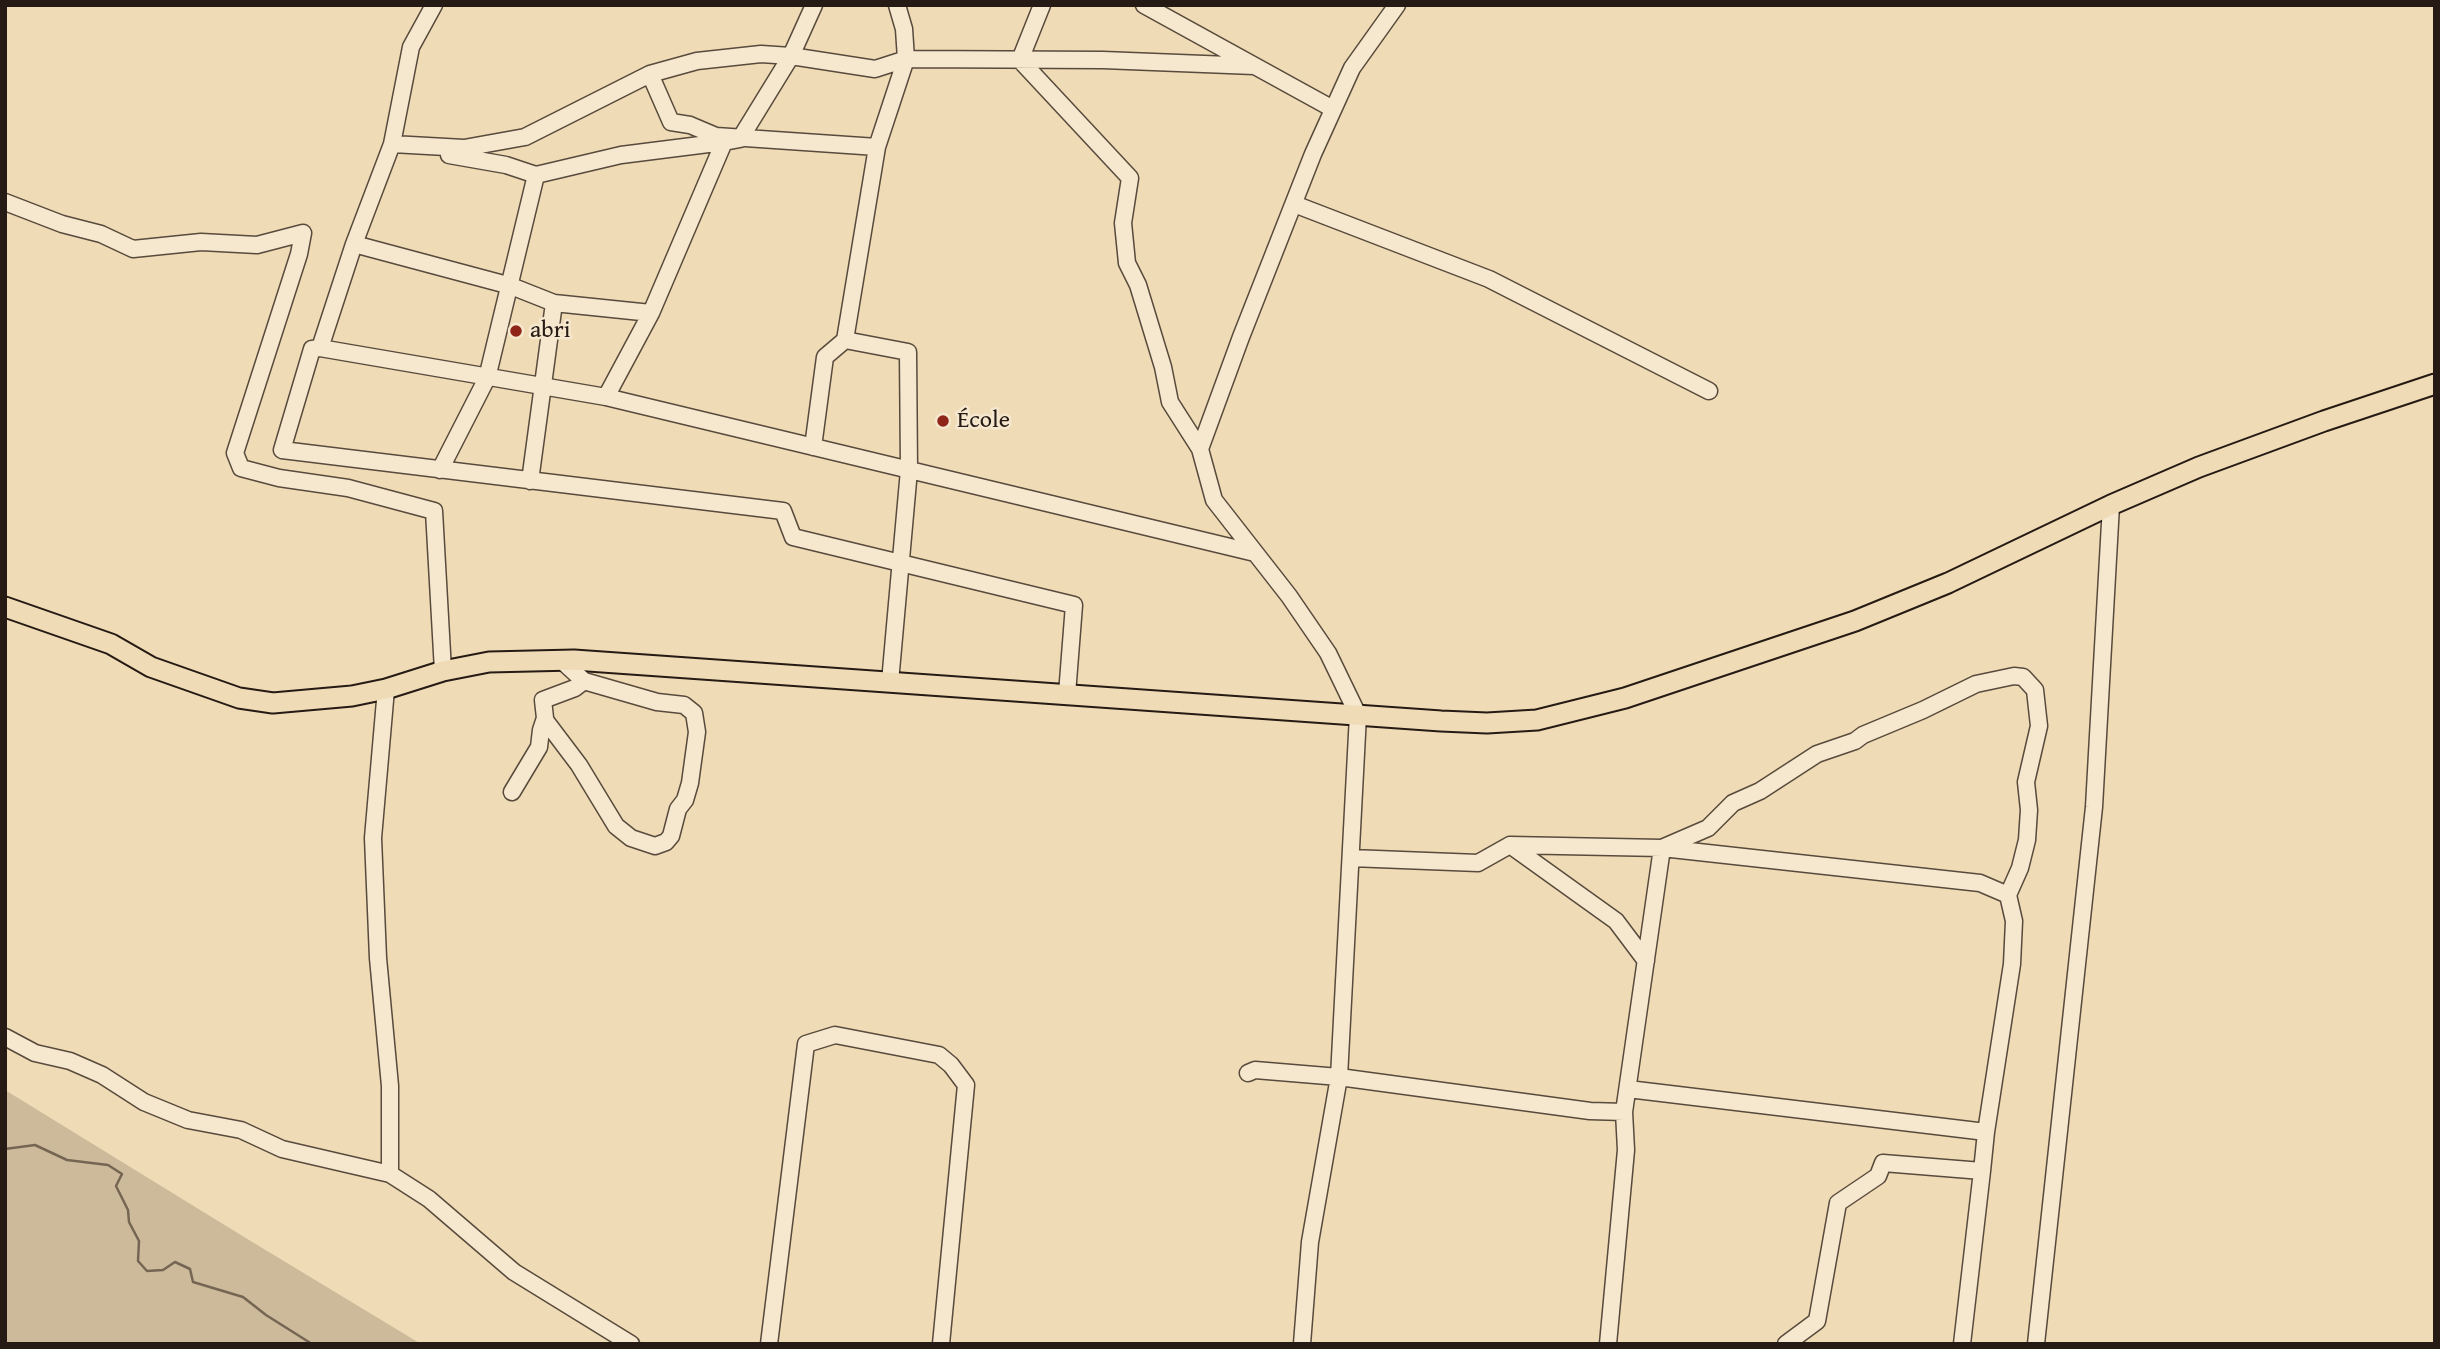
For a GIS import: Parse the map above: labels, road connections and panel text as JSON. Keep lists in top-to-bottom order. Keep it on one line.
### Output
{"places":["abri","École"]}
